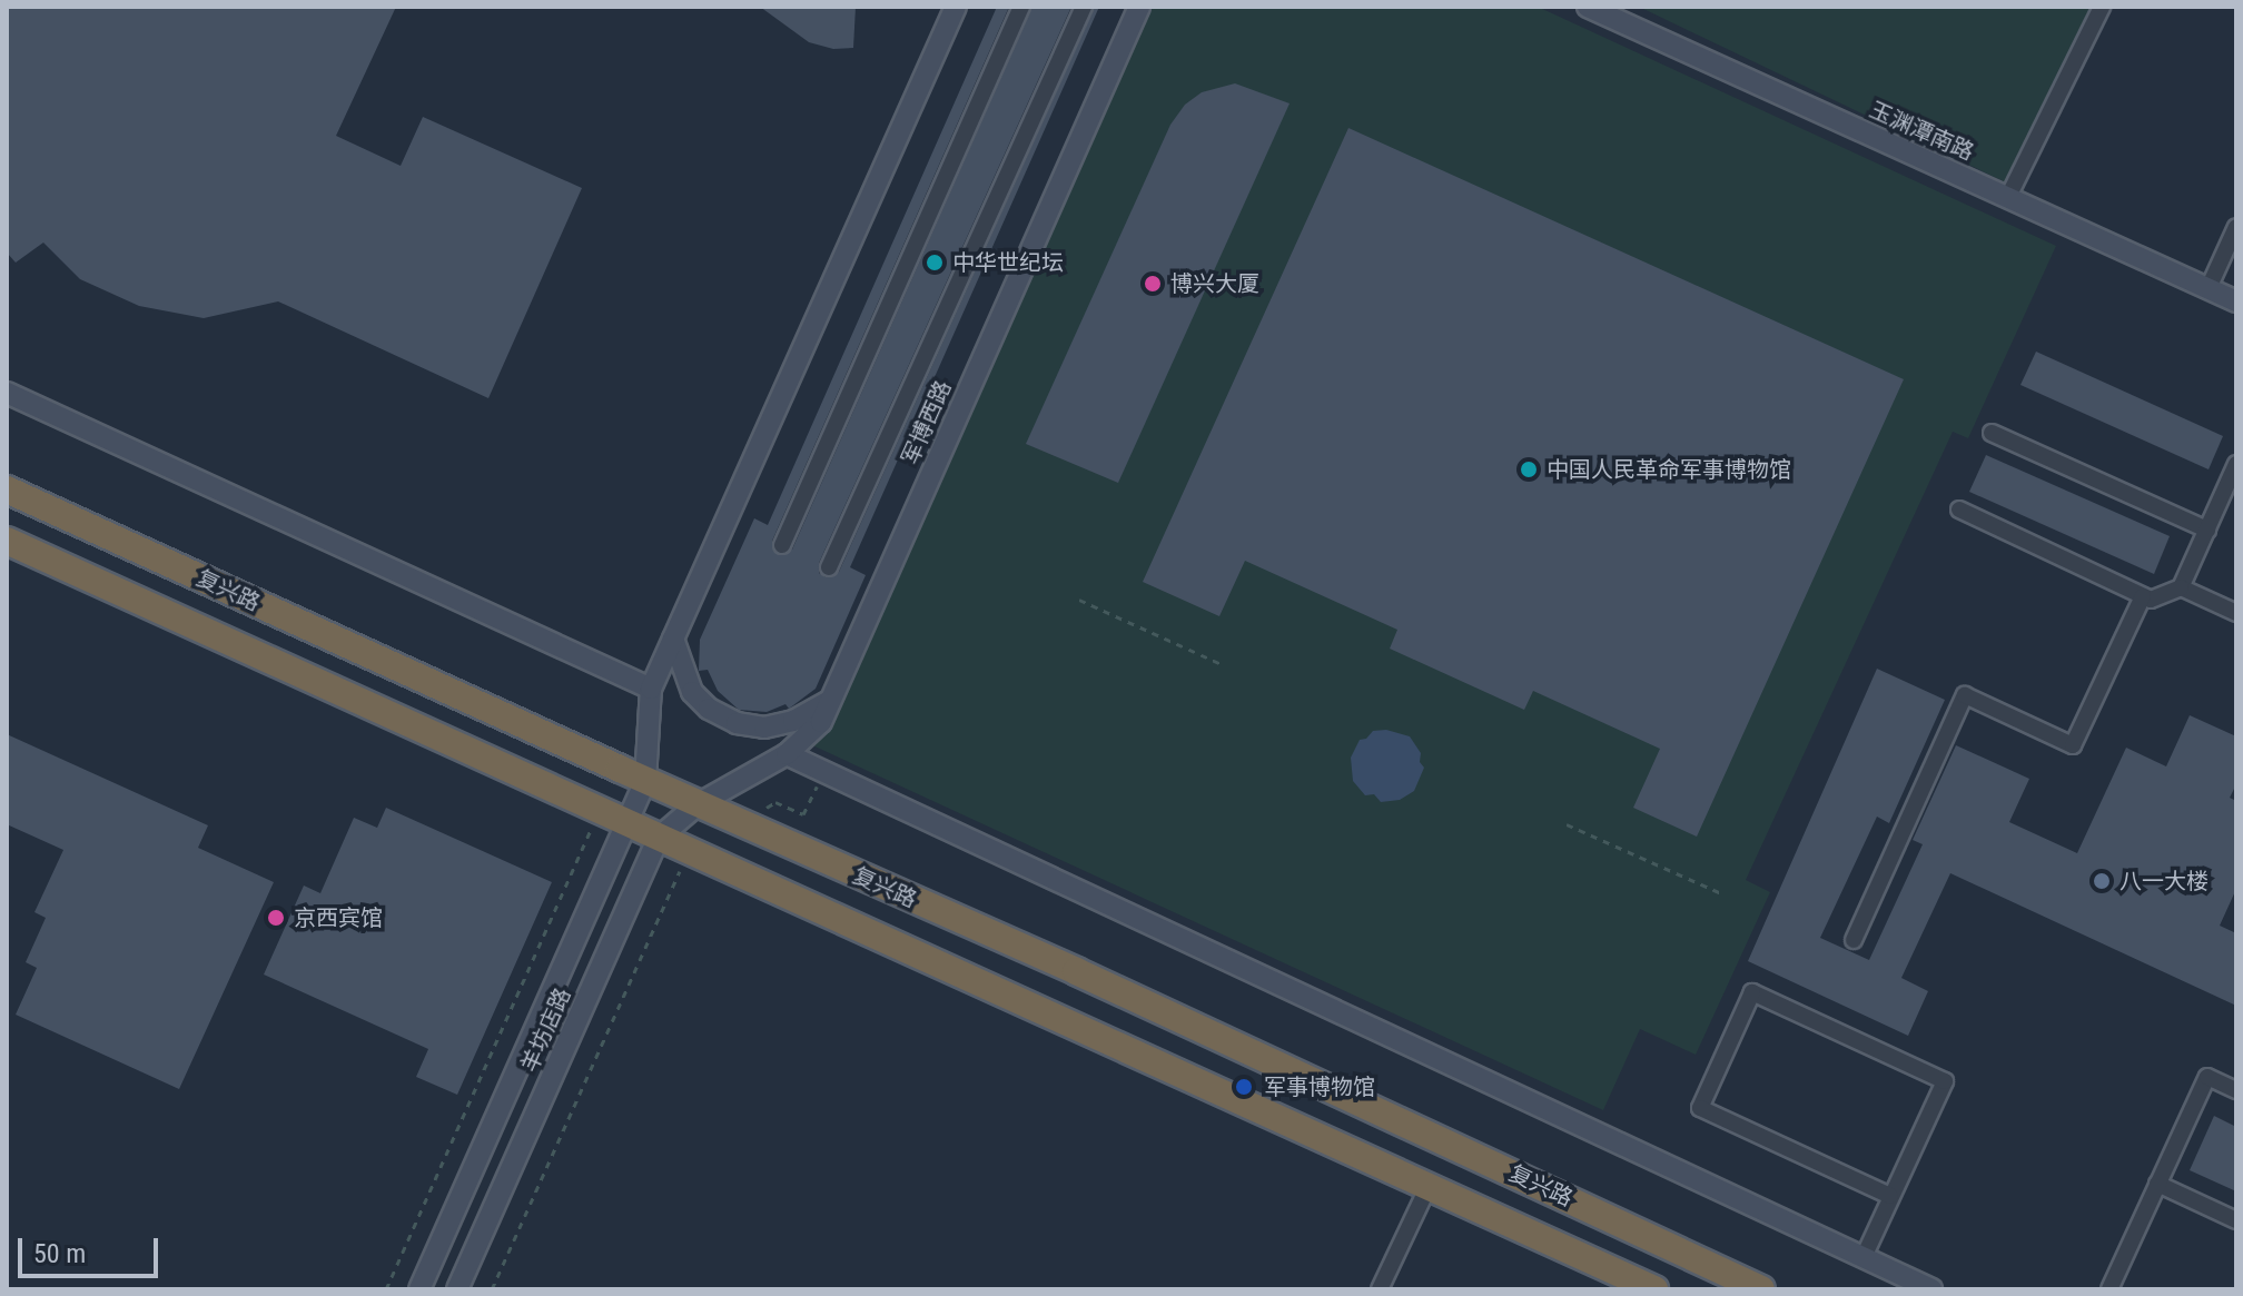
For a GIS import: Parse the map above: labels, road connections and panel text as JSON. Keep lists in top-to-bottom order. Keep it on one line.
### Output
{"streets":{"highway":["复兴路"],"street":["玉渊潭南路","军博西路","羊坊店路"]},"crossings":[["军博西路","复兴路"],["军博西路","羊坊店路"],["复兴路","羊坊店路"]],"places":["中华世纪坛","博兴大厦","中国人民革命军事博物馆","八一大楼","京西宾馆","军事博物馆"],"scale_bar":"50 m"}
